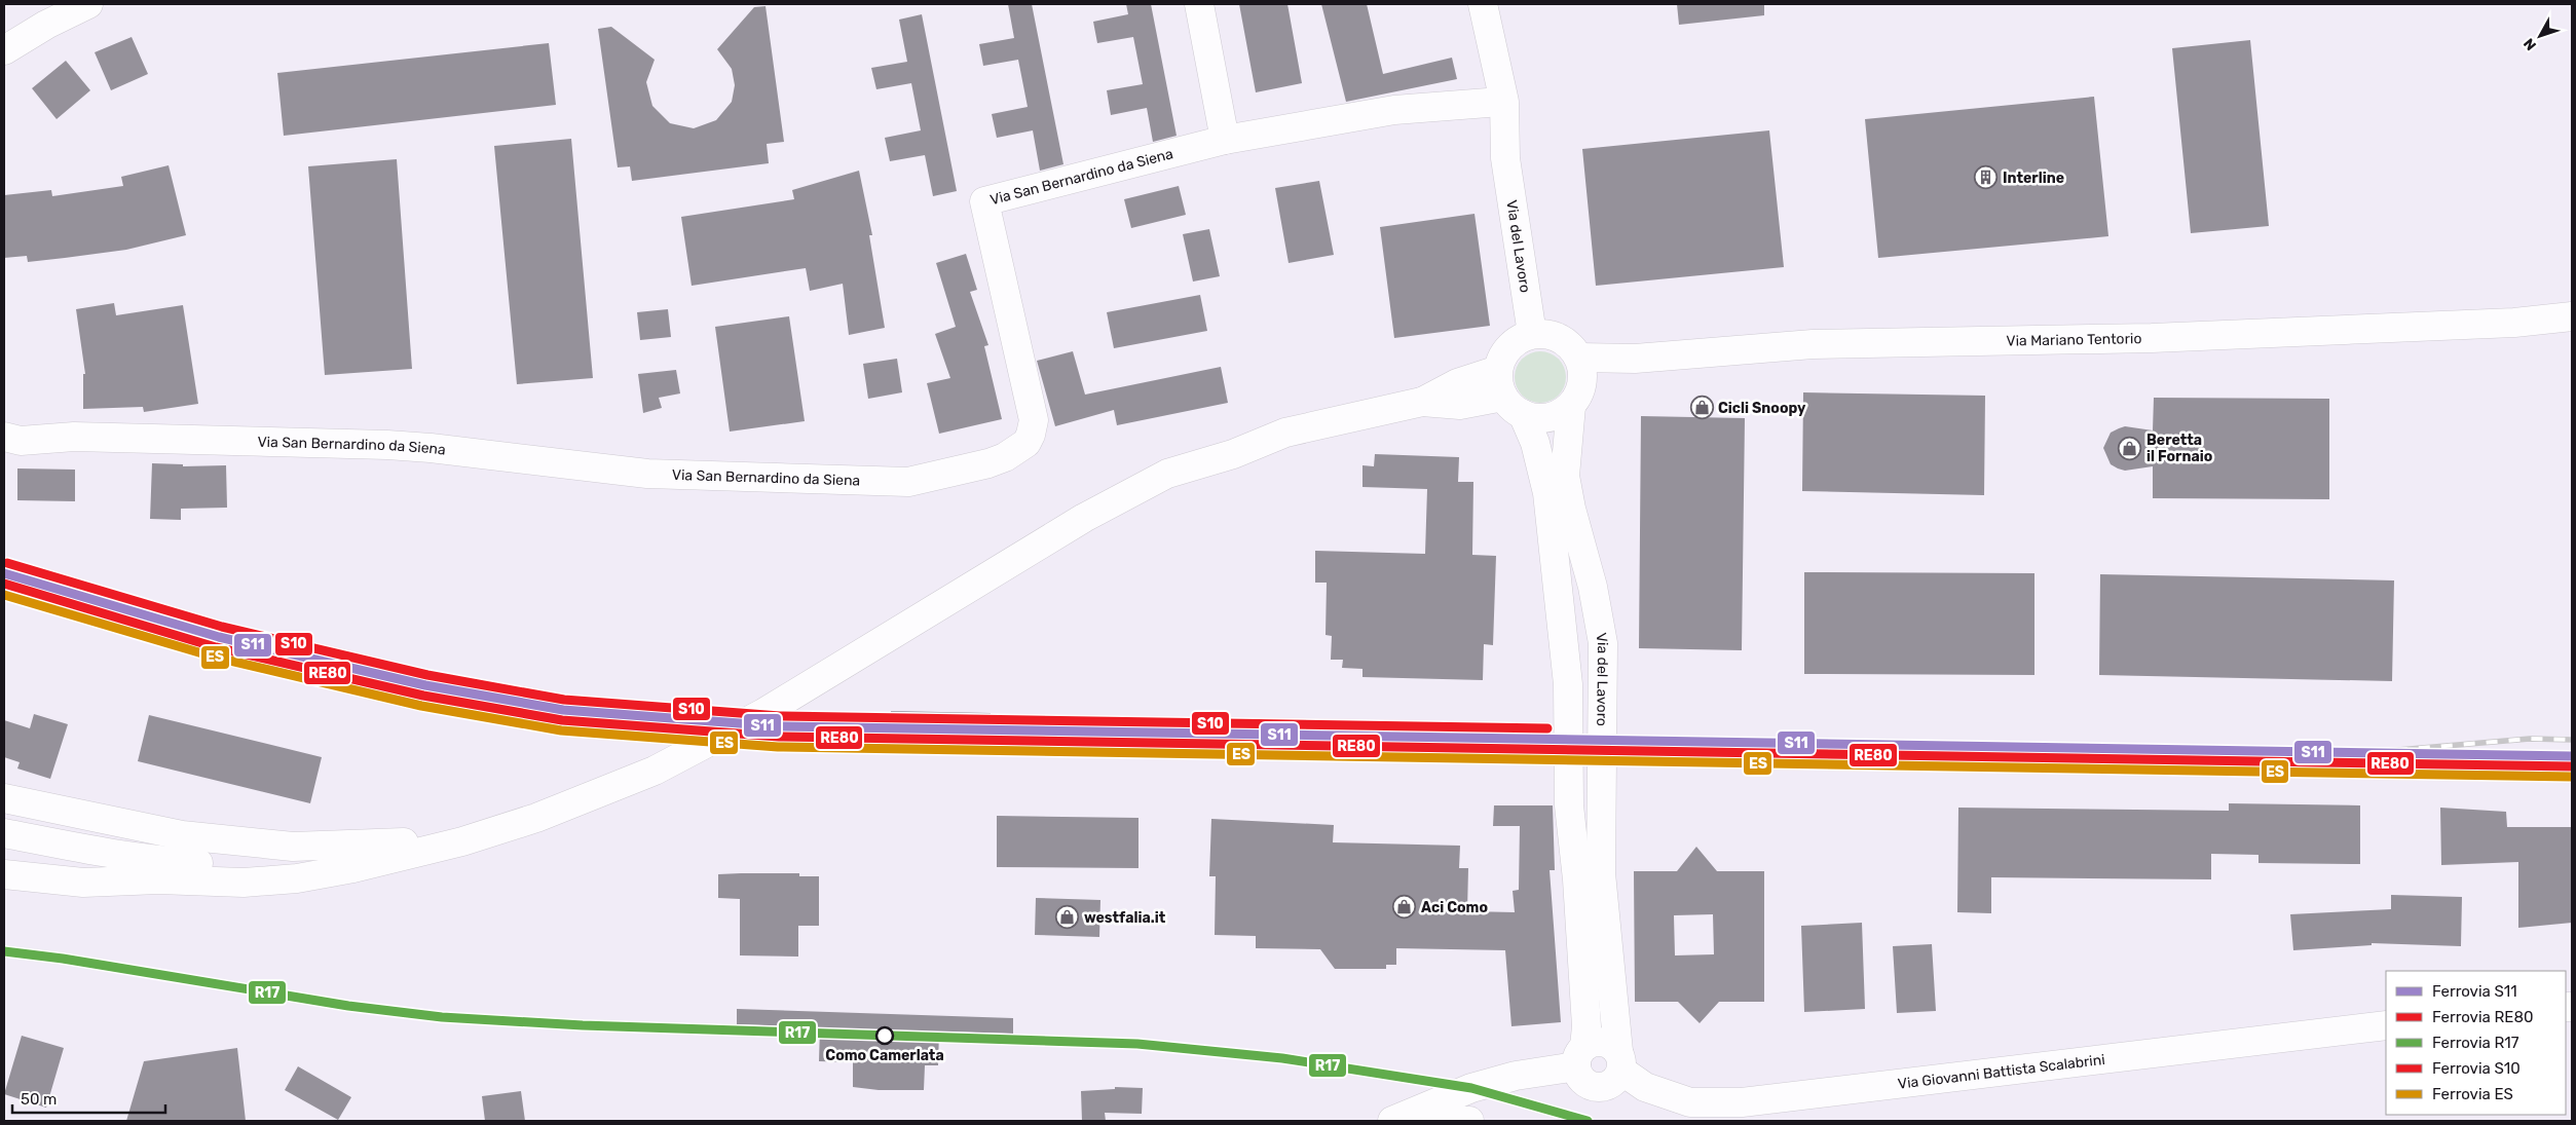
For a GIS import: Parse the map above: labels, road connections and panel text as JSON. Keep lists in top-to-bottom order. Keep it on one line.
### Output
{"streets":{"main road":["Via San Bernardino da Siena","Via del Lavoro","Via Mariano Tentorio","Via Giovanni Battista Scalabrini"]},"crossings":[["Via San Bernardino da Siena","Via del Lavoro"],["Via del Lavoro","Via Mariano Tentorio"],["Via del Lavoro","Via Giovanni Battista Scalabrini"]],"places":{"building":["Interline"],"shop":["Cicli Snoopy","Beretta il Fornaio","Aci Como","westfalia.it"],"other":["Como Camerlata"]},"lines":["rail line S10","rail line S11","rail line RE80","rail line ES","rail line R17"],"legend":["Ferrovia S11","Ferrovia RE80","Ferrovia R17","Ferrovia S10","Ferrovia ES"],"scale_bar":"50 m","north":"bottom left"}
